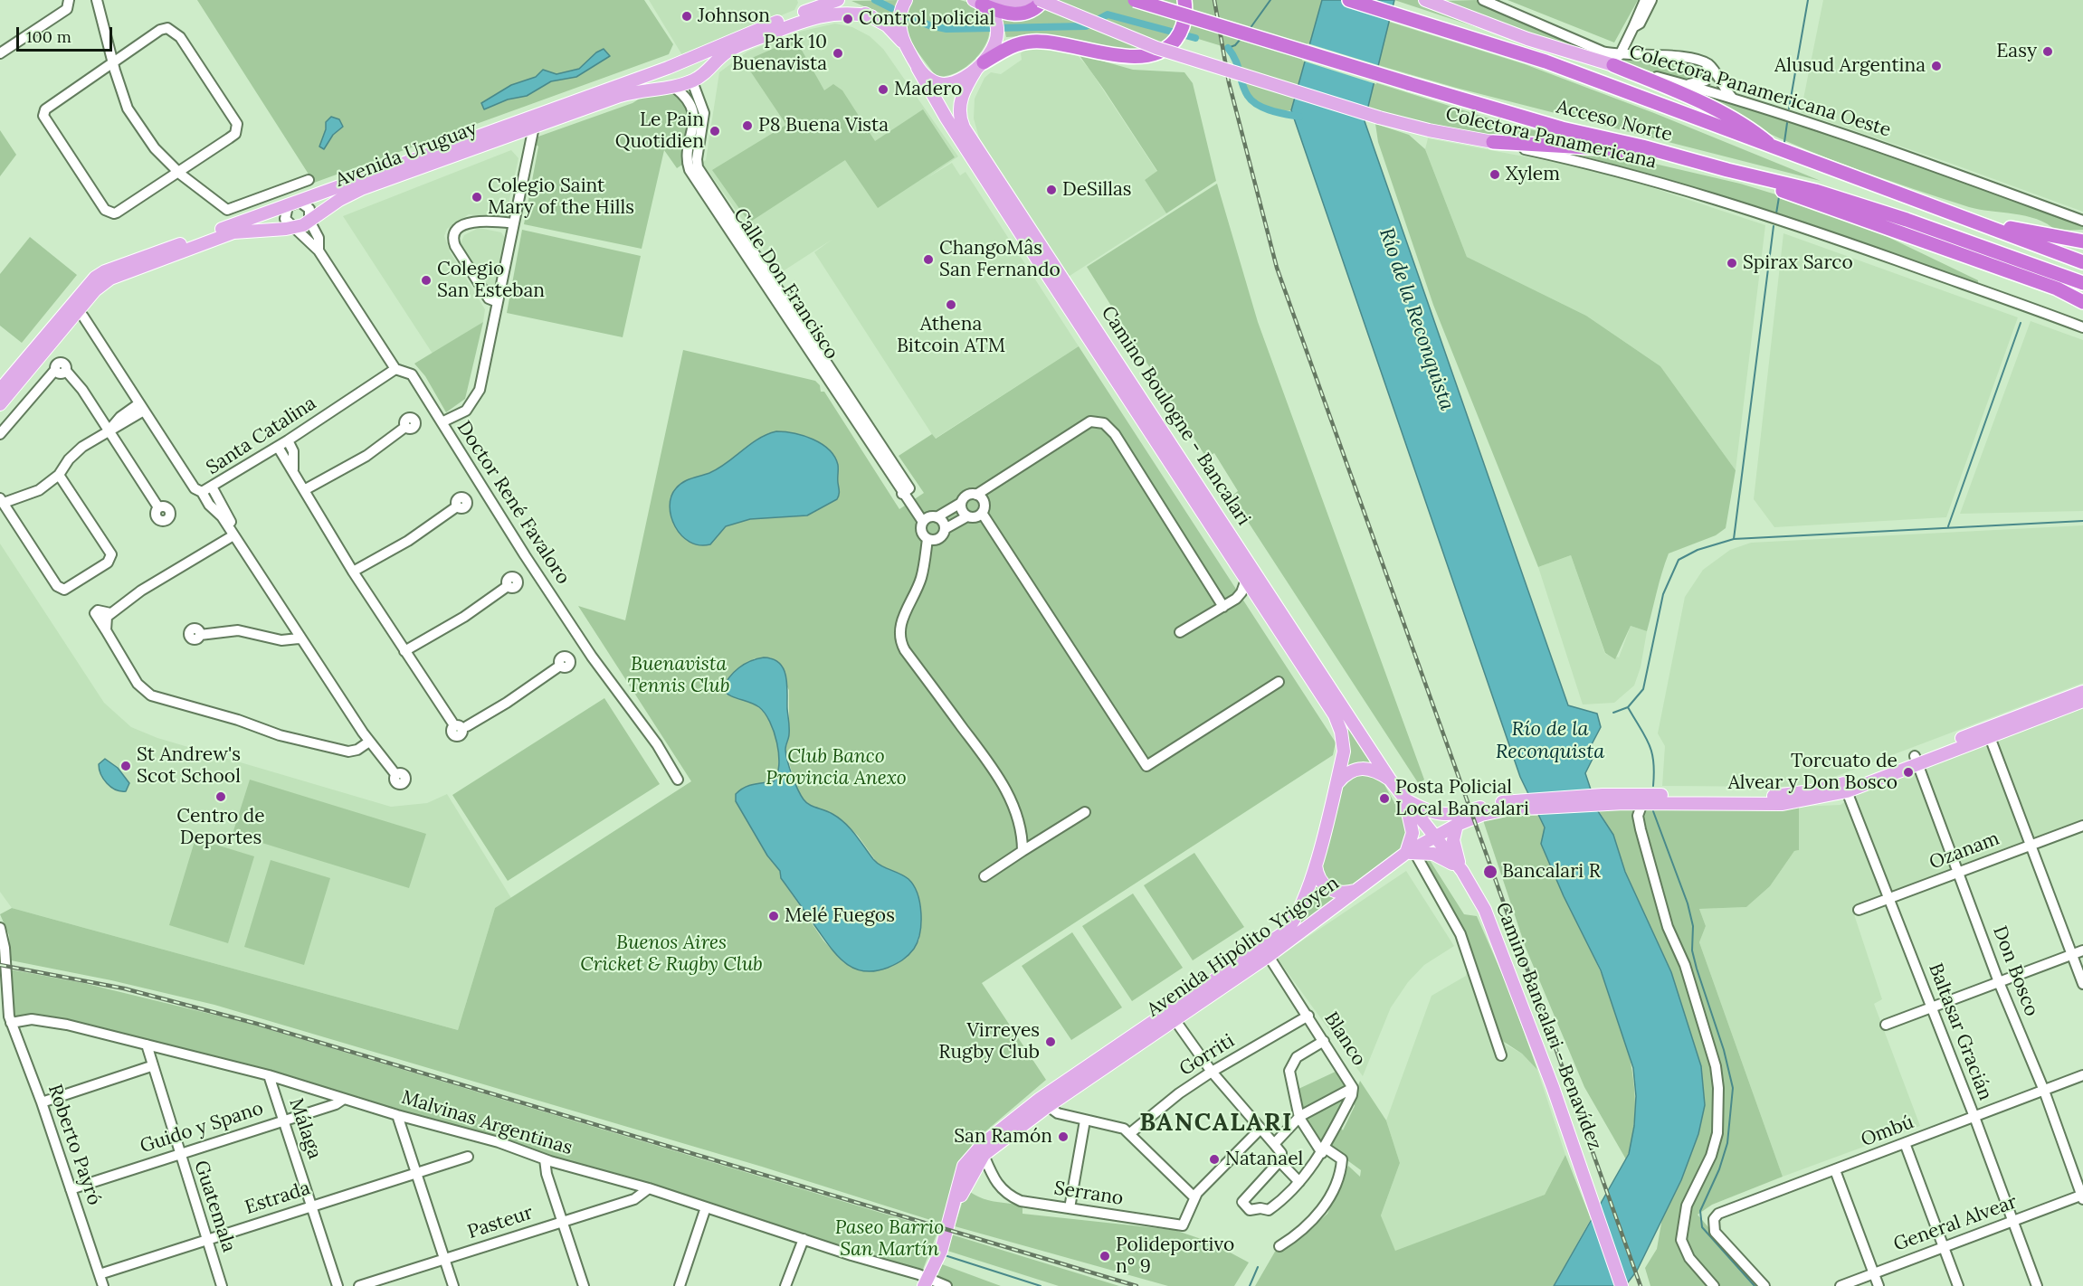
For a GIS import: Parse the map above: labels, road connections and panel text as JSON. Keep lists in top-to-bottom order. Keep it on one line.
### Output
{"streets":{"highway":["Acceso Norte"],"main road":["Colectora Panamericana Oeste","Colectora Panamericana","Avenida Uruguay","Camino Boulogne - Bancalari","Avenida Hipólito Yrigoyen","Camino Bancalari - Benavídez"],"street":["Calle Don Francisco","Santa Catalina","Doctor René Favaloro","Ozanam","Don Bosco","Baltasar Gracián","Blanco","Gorriti","Malvinas Argentinas","Guido y Spano","Málaga","Ombú","Roberto Payró","Serrano","Estrada","Guatemala","Pasteur","General Alvear"]},"crossings":[["Avenida Uruguay","Calle Don Francisco"],["Avenida Uruguay","Santa Catalina"],["Camino Boulogne - Bancalari","Avenida Hipólito Yrigoyen"],["Camino Boulogne - Bancalari","Camino Bancalari - Benavídez"],["Santa Catalina","Doctor René Favaloro"],["Ozanam","Don Bosco"],["Ozanam","Baltasar Gracián"],["Avenida Hipólito Yrigoyen","Camino Bancalari - Benavídez"],["Avenida Hipólito Yrigoyen","Blanco"],["Avenida Hipólito Yrigoyen","Malvinas Argentinas"],["Avenida Hipólito Yrigoyen","Serrano"],["Don Bosco","Ombú"],["Don Bosco","General Alvear"],["Baltasar Gracián","Ombú"],["Baltasar Gracián","General Alvear"],["Blanco","Gorriti"],["Malvinas Argentinas","Guido y Spano"],["Malvinas Argentinas","Málaga"],["Malvinas Argentinas","Roberto Payró"],["Malvinas Argentinas","Guatemala"],["Malvinas Argentinas","Pasteur"],["Guido y Spano","Málaga"],["Guido y Spano","Roberto Payró"],["Guido y Spano","Guatemala"],["Málaga","Estrada"],["Roberto Payró","Estrada"],["Estrada","Guatemala"]],"districts":["BANCALARI"],"water":["Río de la Reconquista"],"parks":["Buenavista Tennis Club","Club Banco Provincia Anexo","Buenos Aires Cricket & Rugby Club","Paseo Barrio San Martín"],"places":["Johnson","Control policial","Easy","Park 10 Buenavista","Alusud Argentina","Madero","P8 Buena Vista","Le Pain Quotidien","Xylem","DeSillas","Colegio Saint Mary of the Hills","ChangoMâs San Fernando","Spirax Sarco","Colegio San Esteban","Athena Bitcoin ATM","St Andrew's Scot School","Torcuato de Alvear y Don Bosco","Centro de Deportes","Posta Policial Local Bancalari","Bancalari R","Melé Fuegos","Virreyes Rugby Club","San Ramón","Natanael","Polideportivo n° 9"],"scale_bar":"100 m"}
